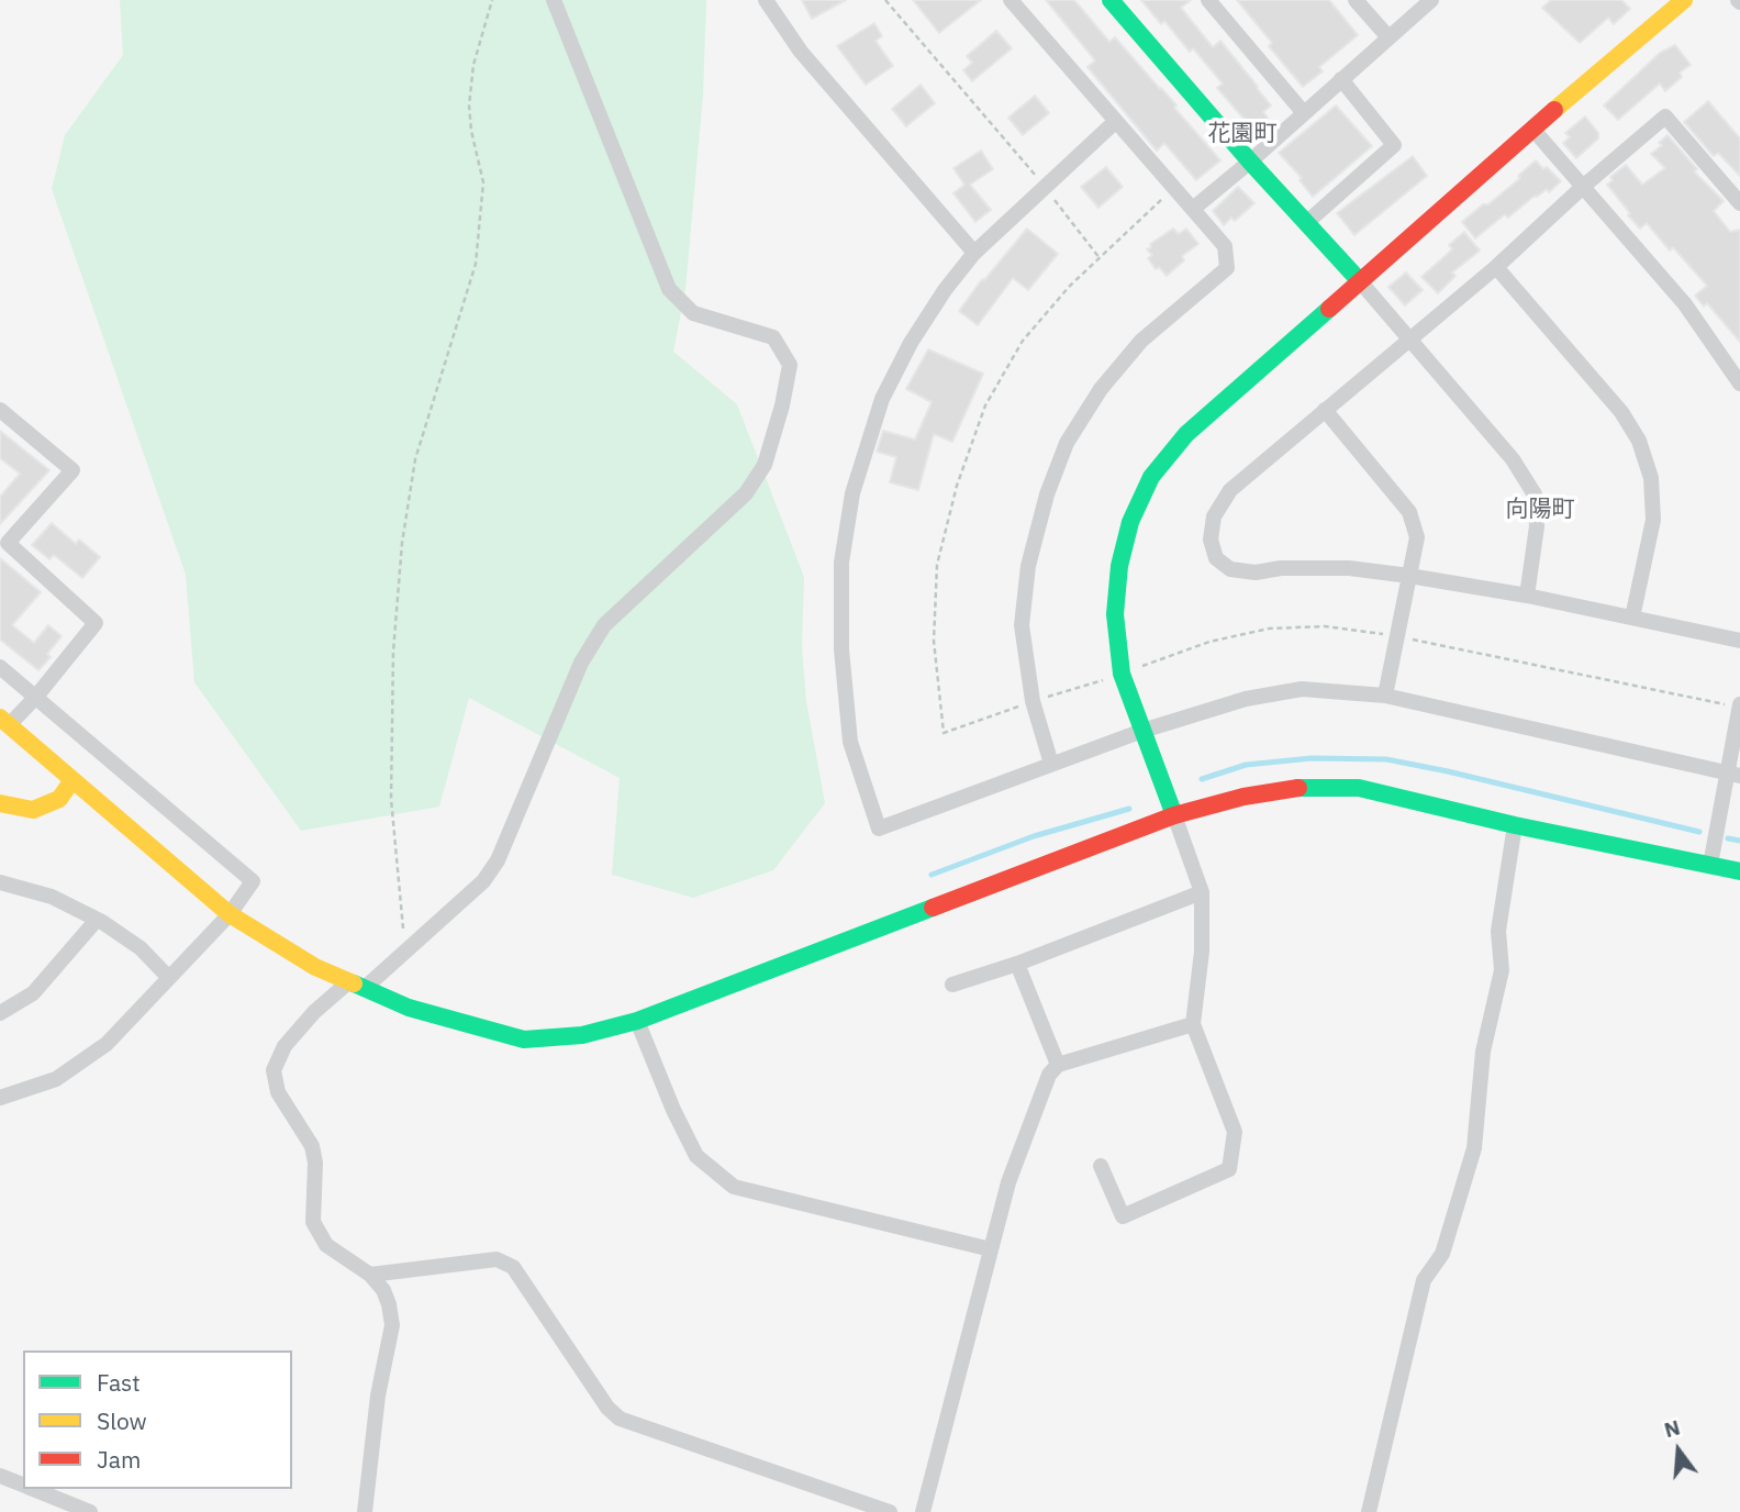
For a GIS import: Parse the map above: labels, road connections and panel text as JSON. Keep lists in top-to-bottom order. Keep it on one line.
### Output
{"districts":["花園町","向陽町"],"legend":["Fast","Slow","Jam"],"north":"top"}
